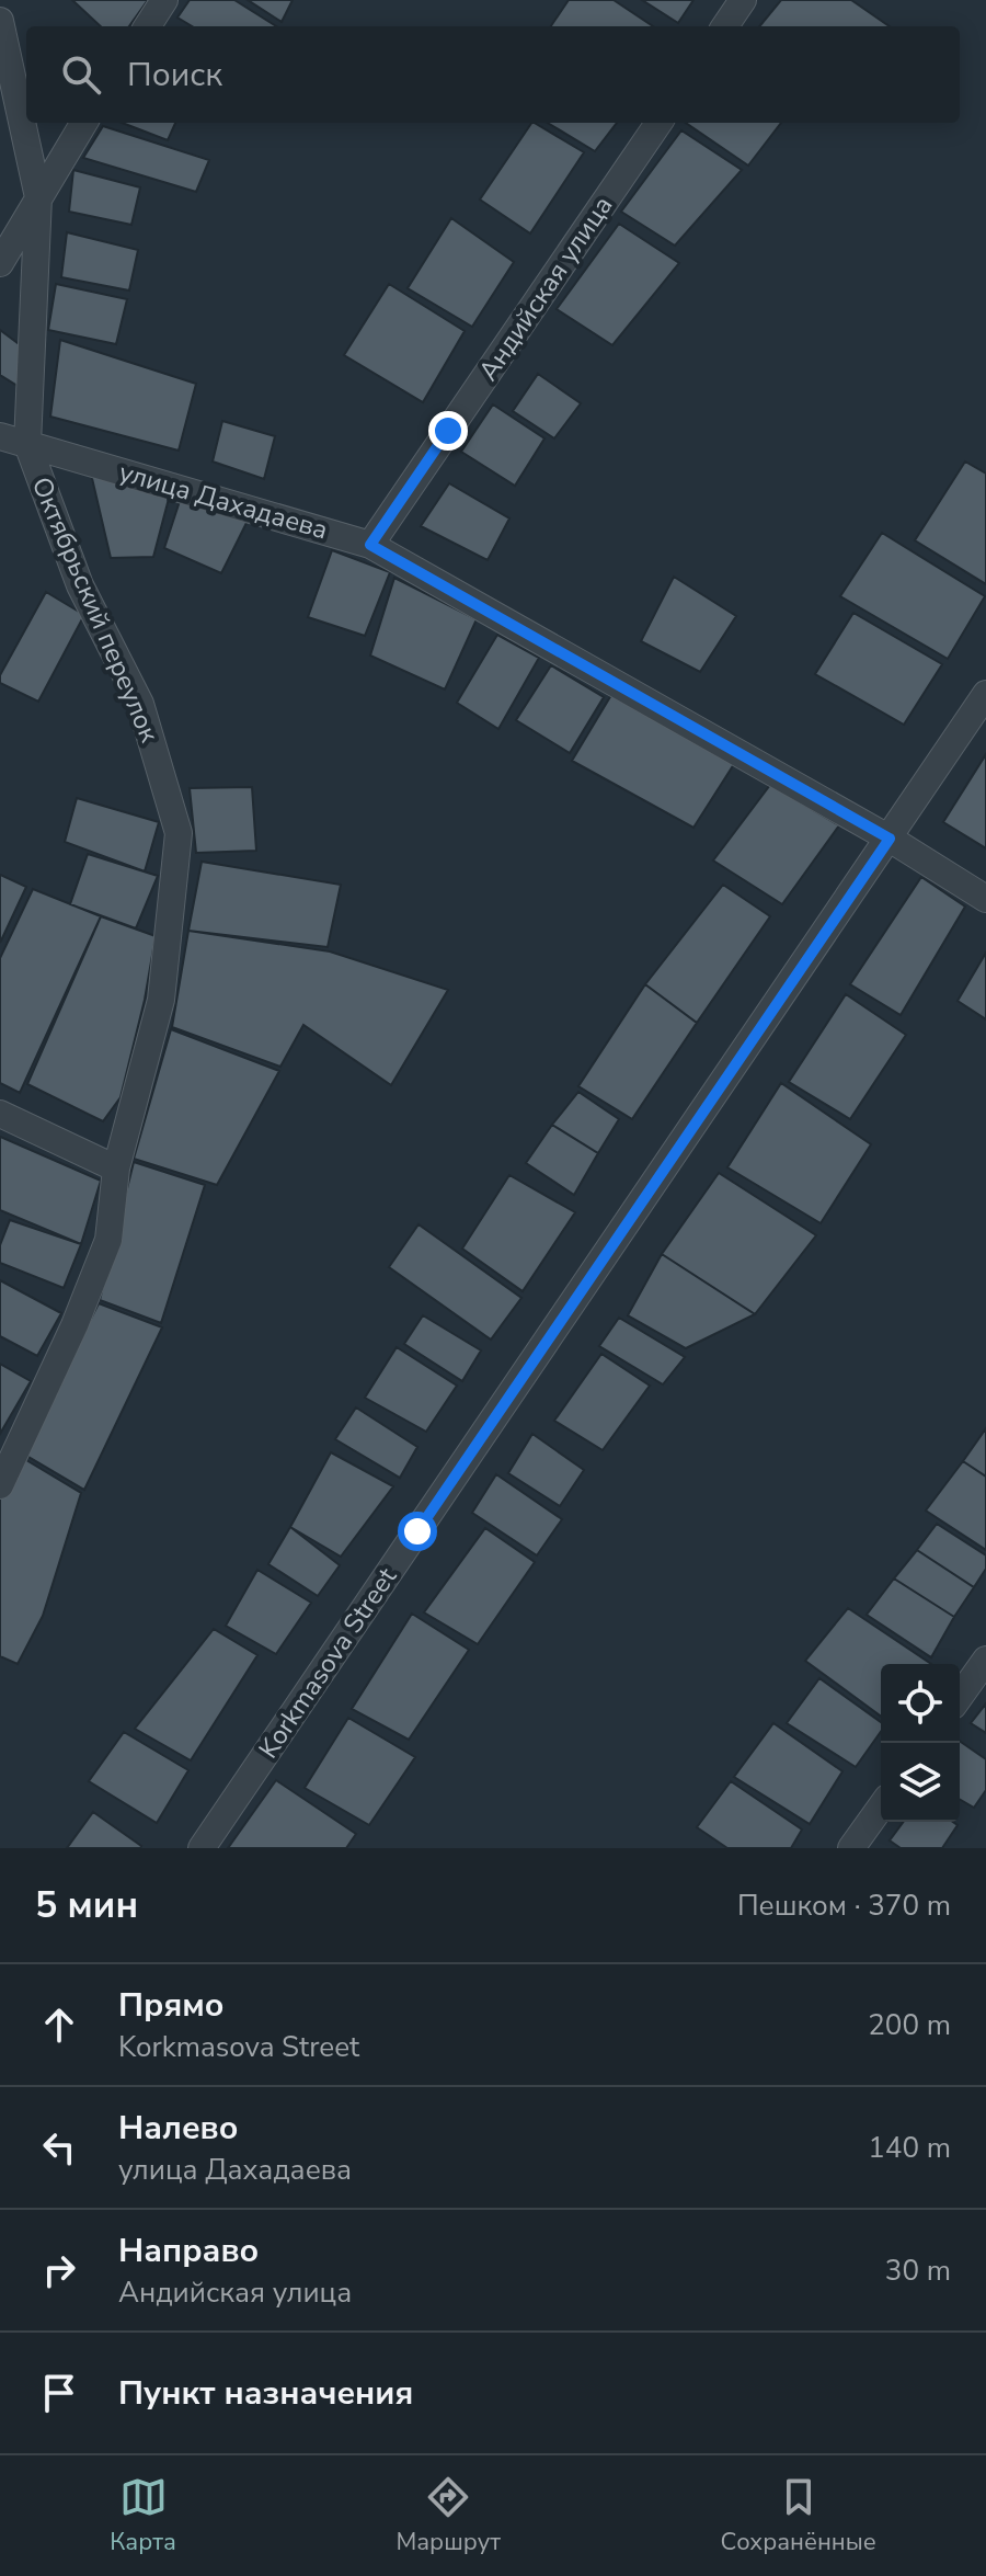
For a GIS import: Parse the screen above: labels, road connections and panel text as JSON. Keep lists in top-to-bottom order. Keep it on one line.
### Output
{"streets":{"street":["Андийская улица","улица Дахадаева","Октябрьский переулок","Korkmasova Street"]},"crossings":[["Андийская улица","улица Дахадаева"],["улица Дахадаева","Октябрьский переулок"],["улица Дахадаева","Korkmasova Street"]],"page":{"search":"Поиск","heading":["5 мин","Пешком · 370 m"],"list":[["Прямо","Korkmasova Street","200 m"],["Налево","улица Дахадаева","140 m"],["Направо","Андийская улица","30 m"],"Пункт назначения"],"nav":["Карта","Маршрут","Сохранённые"]}}
